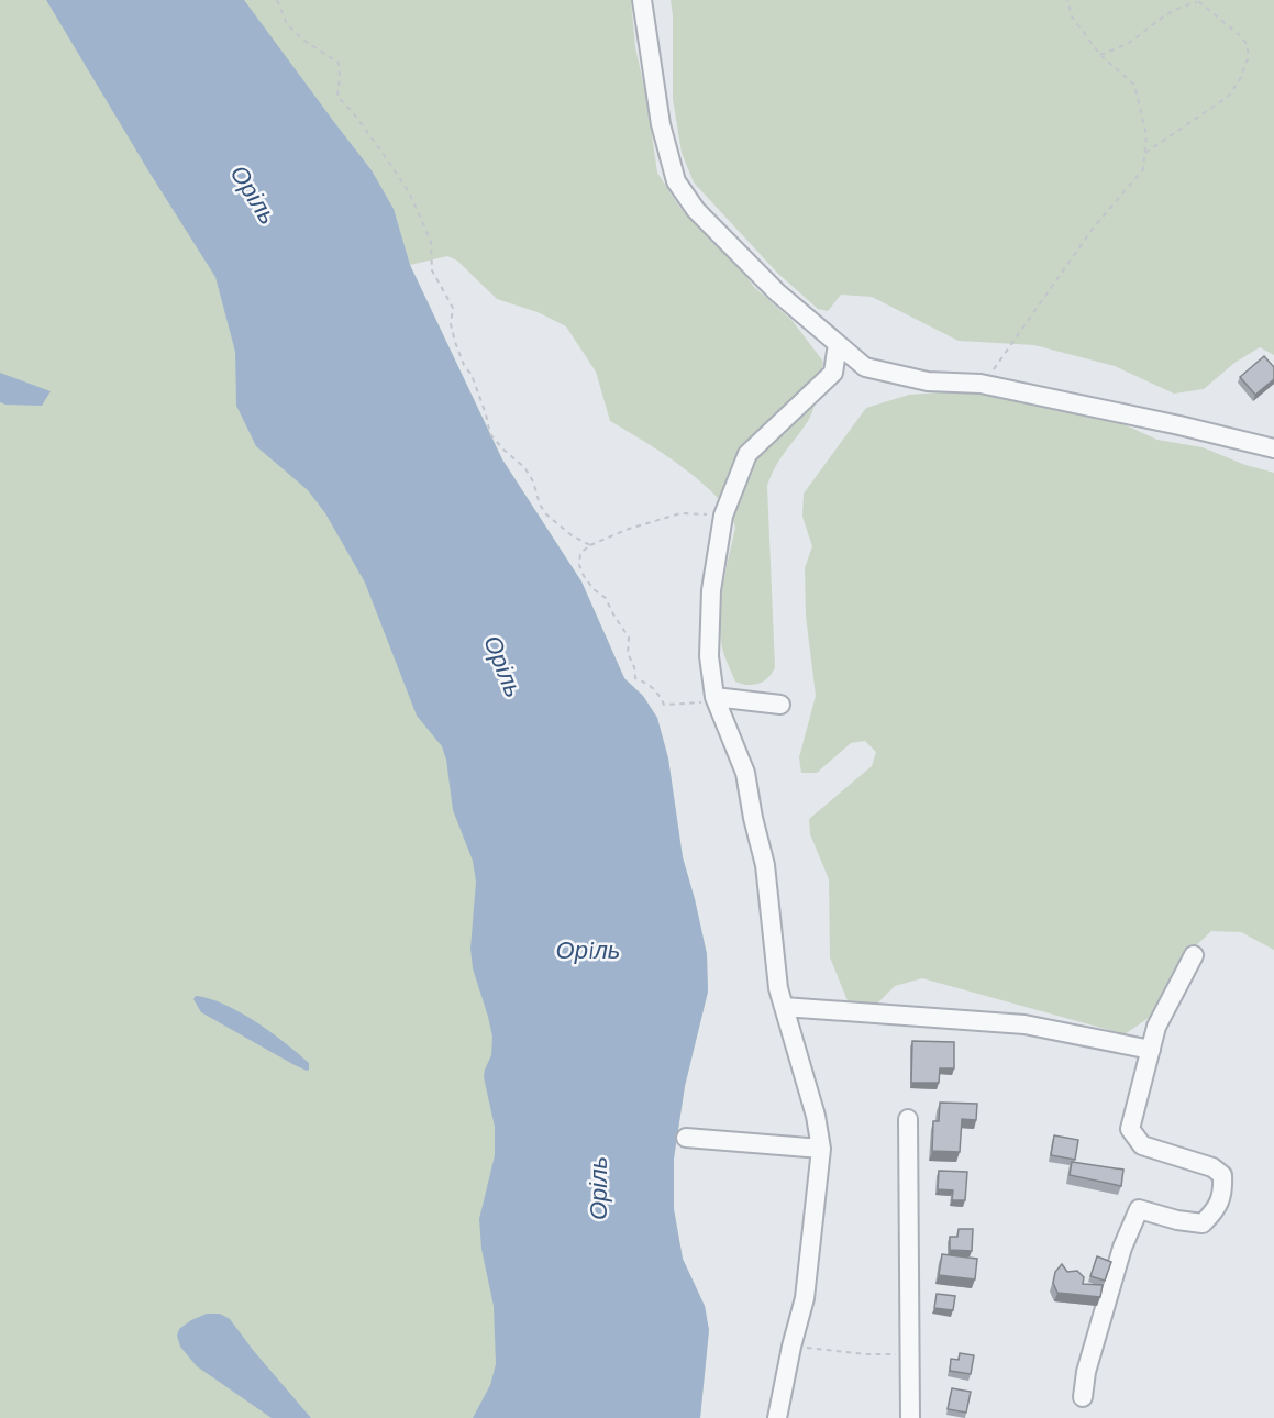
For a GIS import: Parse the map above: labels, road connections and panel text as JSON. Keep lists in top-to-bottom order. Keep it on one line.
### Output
{"water":["Оріль","Орiль"]}
